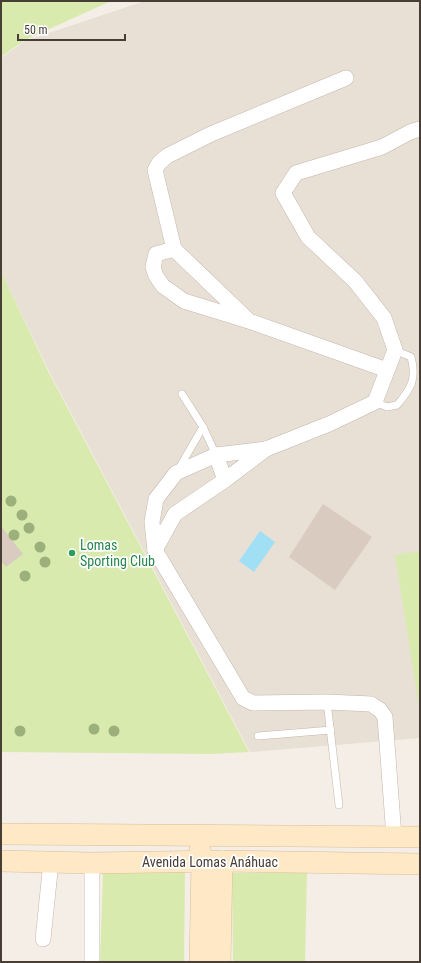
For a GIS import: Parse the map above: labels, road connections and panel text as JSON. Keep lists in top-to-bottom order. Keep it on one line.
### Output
{"streets":{"main road":["Avenida Lomas Anáhuac"]},"places":["Lomas Sporting Club"],"scale_bar":"50 m"}
